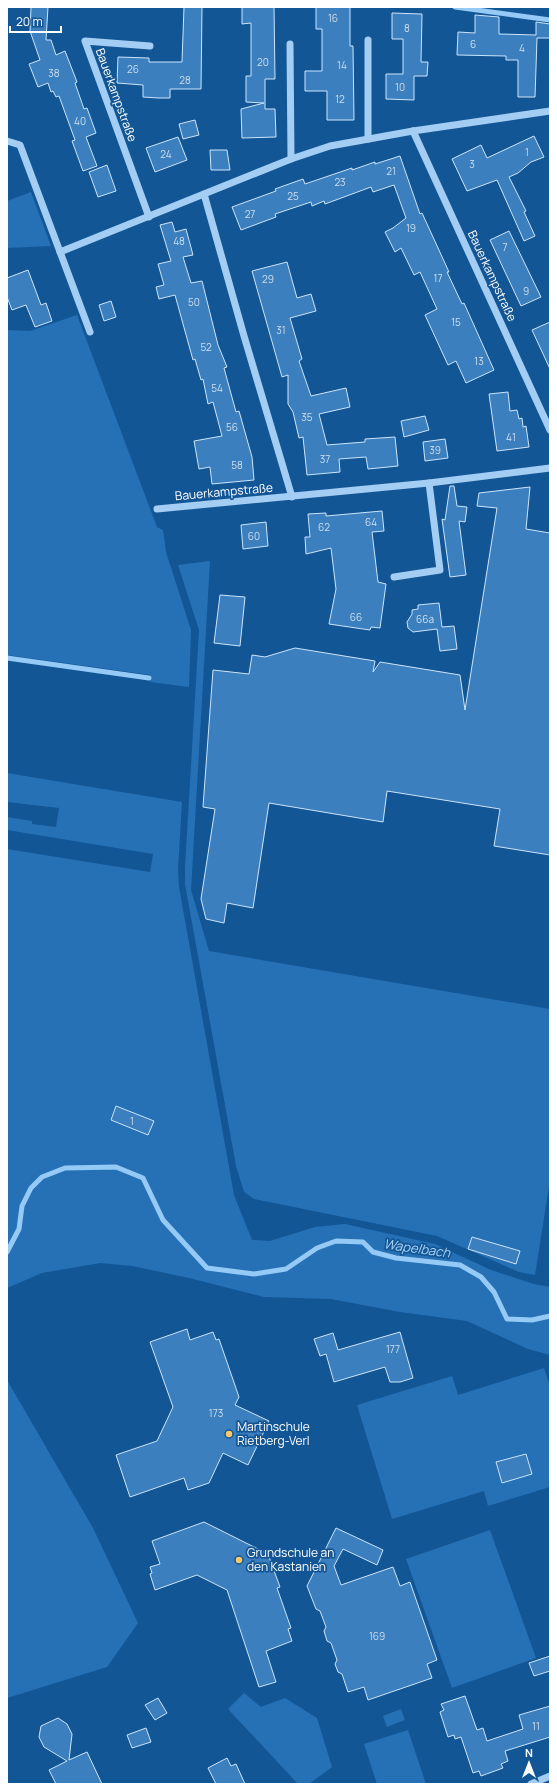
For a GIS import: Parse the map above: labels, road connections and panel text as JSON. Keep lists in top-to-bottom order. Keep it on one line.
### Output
{"streets":{"street":["Bauerkampstraße"]},"water":["Wapelbach"],"places":["Martinschule Rietberg-Verl","Grundschule an den Kastanien"],"house_numbers":["16","8","6","4","20","14","26","38","28","10","12","40","1","24","3","21","23","25","27","19","48","7","17","29","9","50","15","31","52","13","54","35","56","41","39","37","58","64","62","60","66","66a","1","177","173","169","11"],"scale_bar":"20 m","north":"top"}
